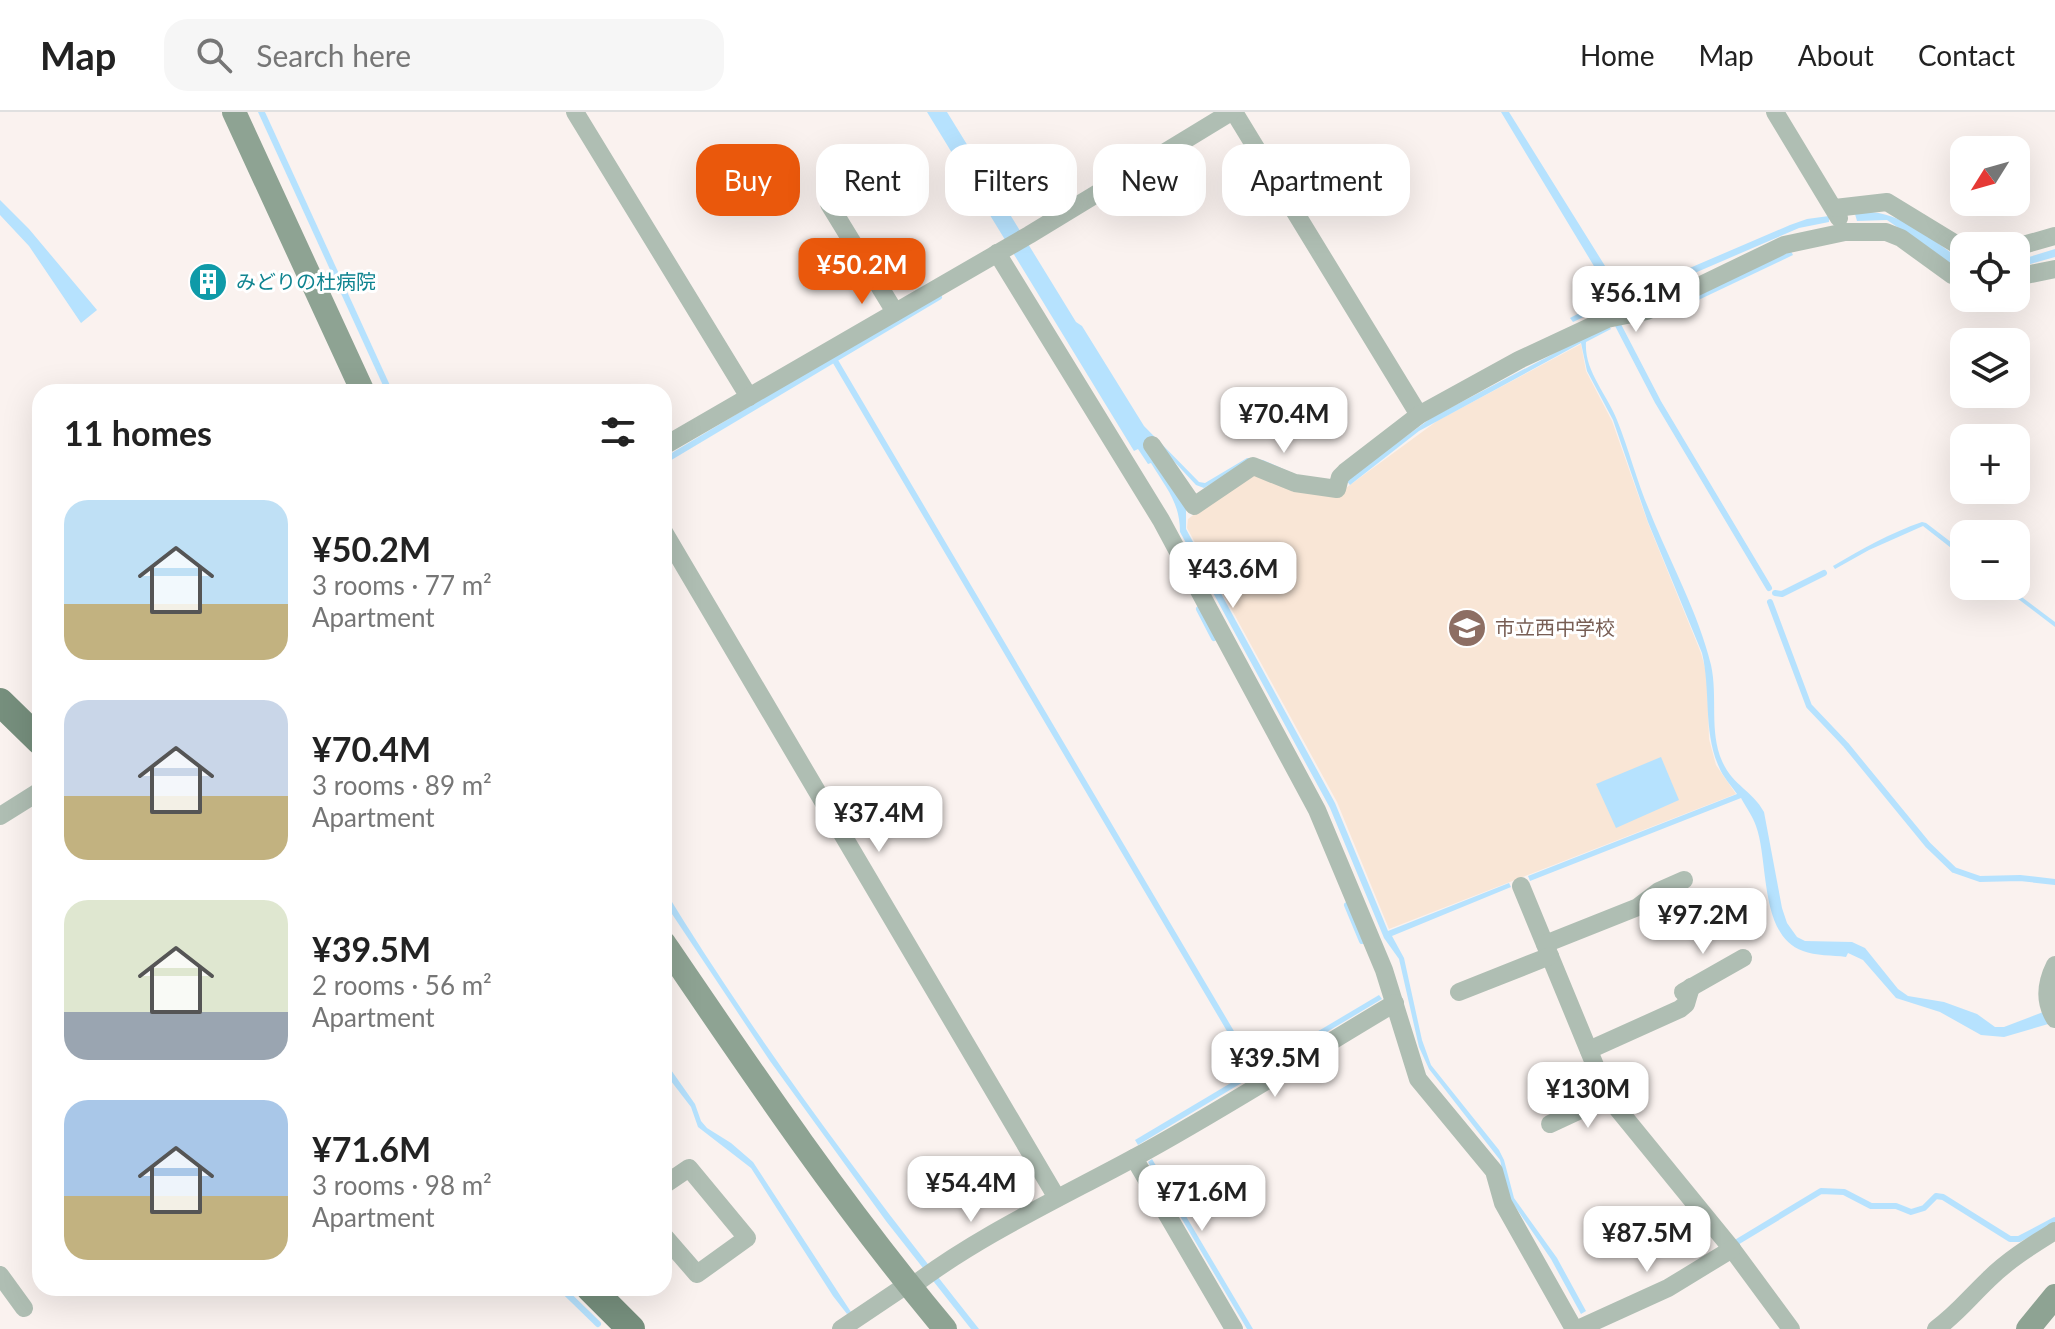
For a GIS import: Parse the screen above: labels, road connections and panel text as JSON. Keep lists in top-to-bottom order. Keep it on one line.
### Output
{"places":{"building":["みどりの杜病院"],"school or university":["市立西中学校"]},"north":"bottom left","page":{"header":"Map","search":"Search here","nav":["Home","Map","About","Contact"],"map_buttons":["+","−"],"chip":["Buy","Rent","Filters","New","Apartment"],"price":["¥50.2M","¥56.1M","¥70.4M","¥43.6M","¥37.4M","¥97.2M","¥39.5M","¥130M","¥54.4M","¥71.6M","¥87.5M"],"heading":"11 homes","list":[{"name":"¥50.2M","note":"3 rooms · 77 m² · Apartment"},{"name":"¥70.4M","note":"3 rooms · 89 m² · Apartment"},{"name":"¥39.5M","note":"2 rooms · 56 m² · Apartment"},{"name":"¥71.6M","note":"3 rooms · 98 m² · Apartment"}]}}
